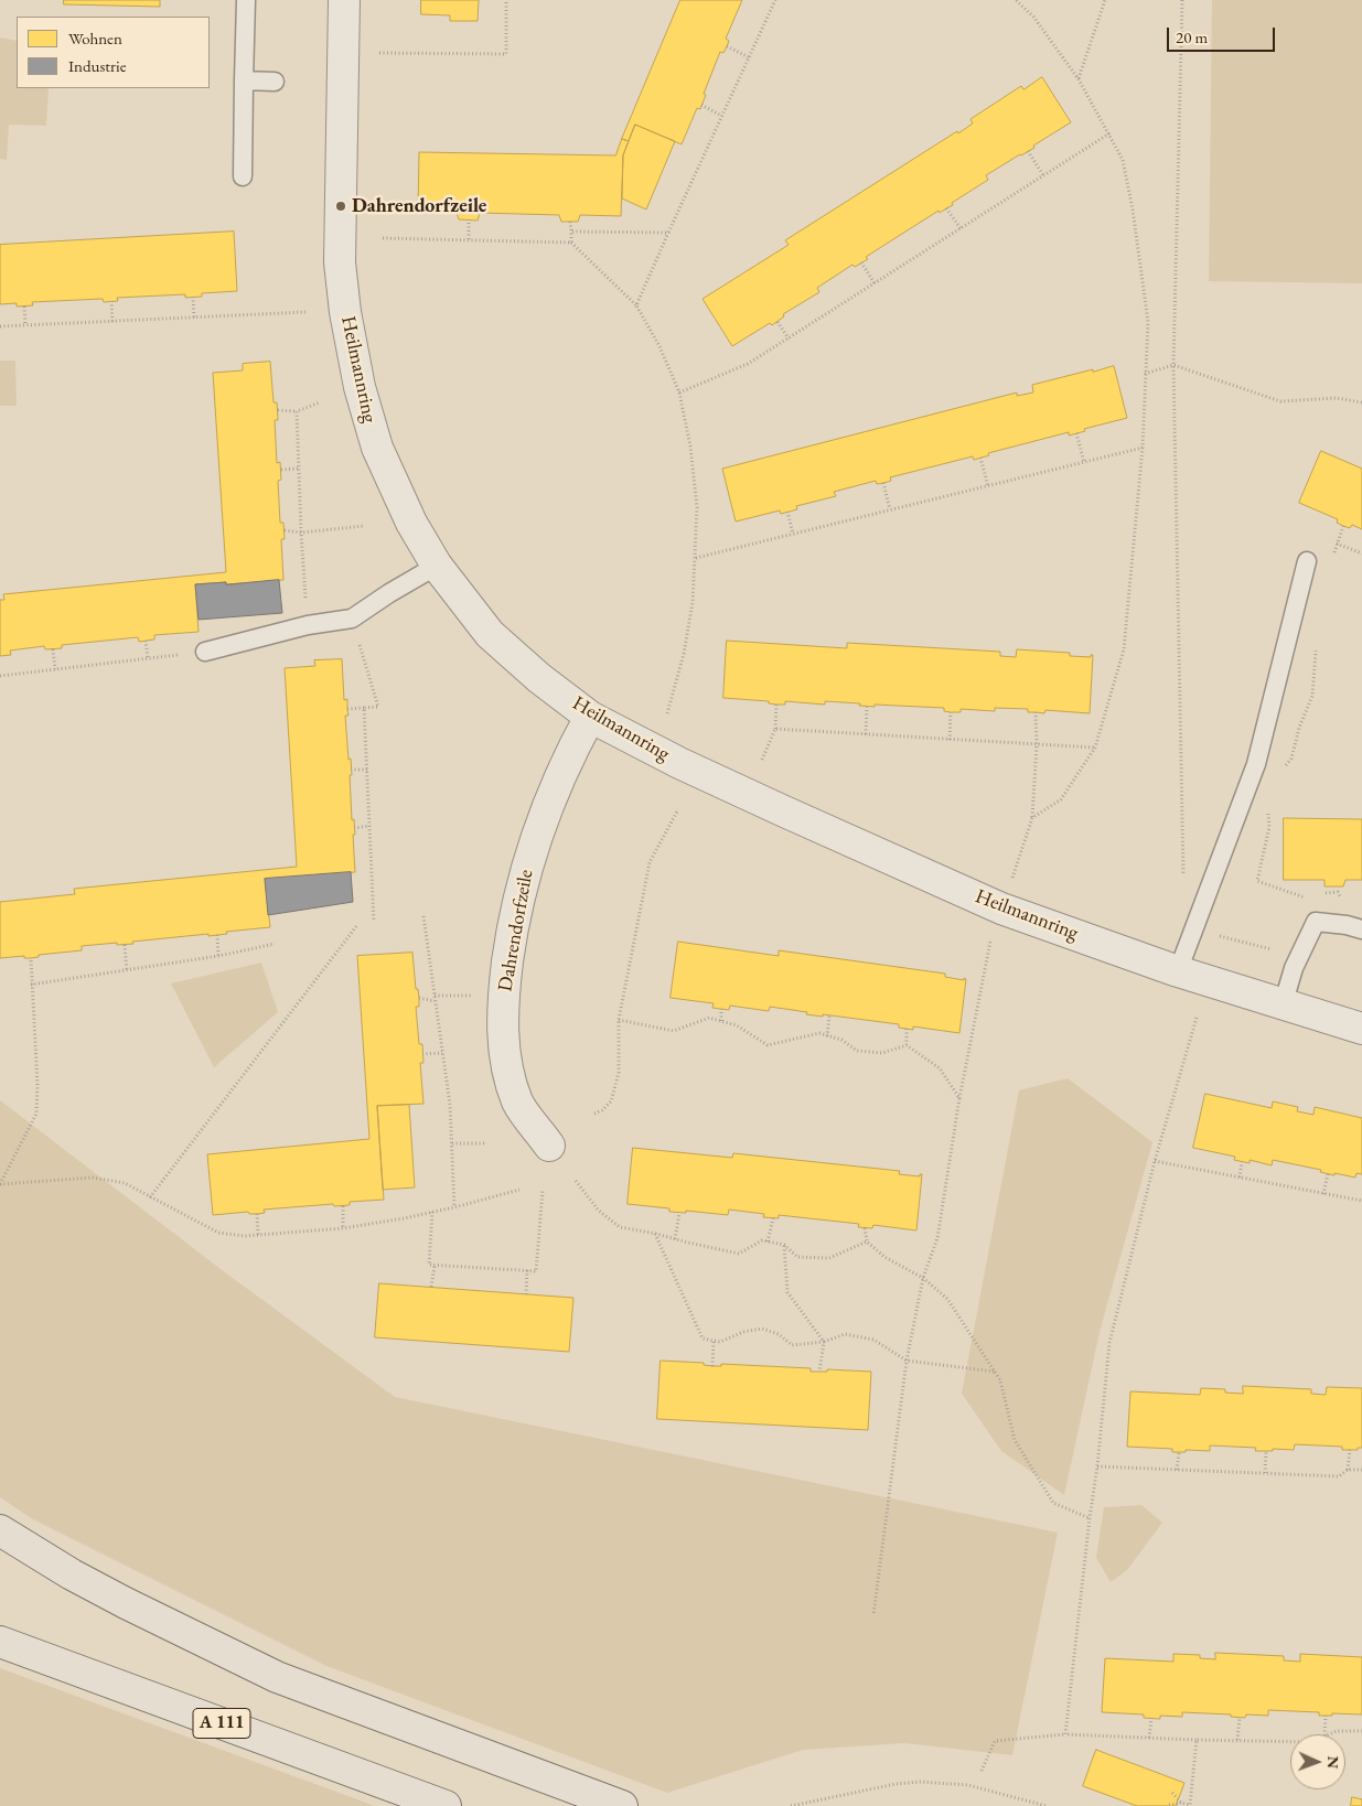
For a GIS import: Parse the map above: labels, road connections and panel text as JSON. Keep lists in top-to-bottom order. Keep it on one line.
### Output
{"streets":{"highway":["A 111"],"street":["Heilmannring","Dahrendorfzeile"]},"crossings":[["Heilmannring","Dahrendorfzeile"]],"places":["Dahrendorfzeile"],"legend":["Wohnen","Industrie"],"scale_bar":"20 m","north":"right"}
